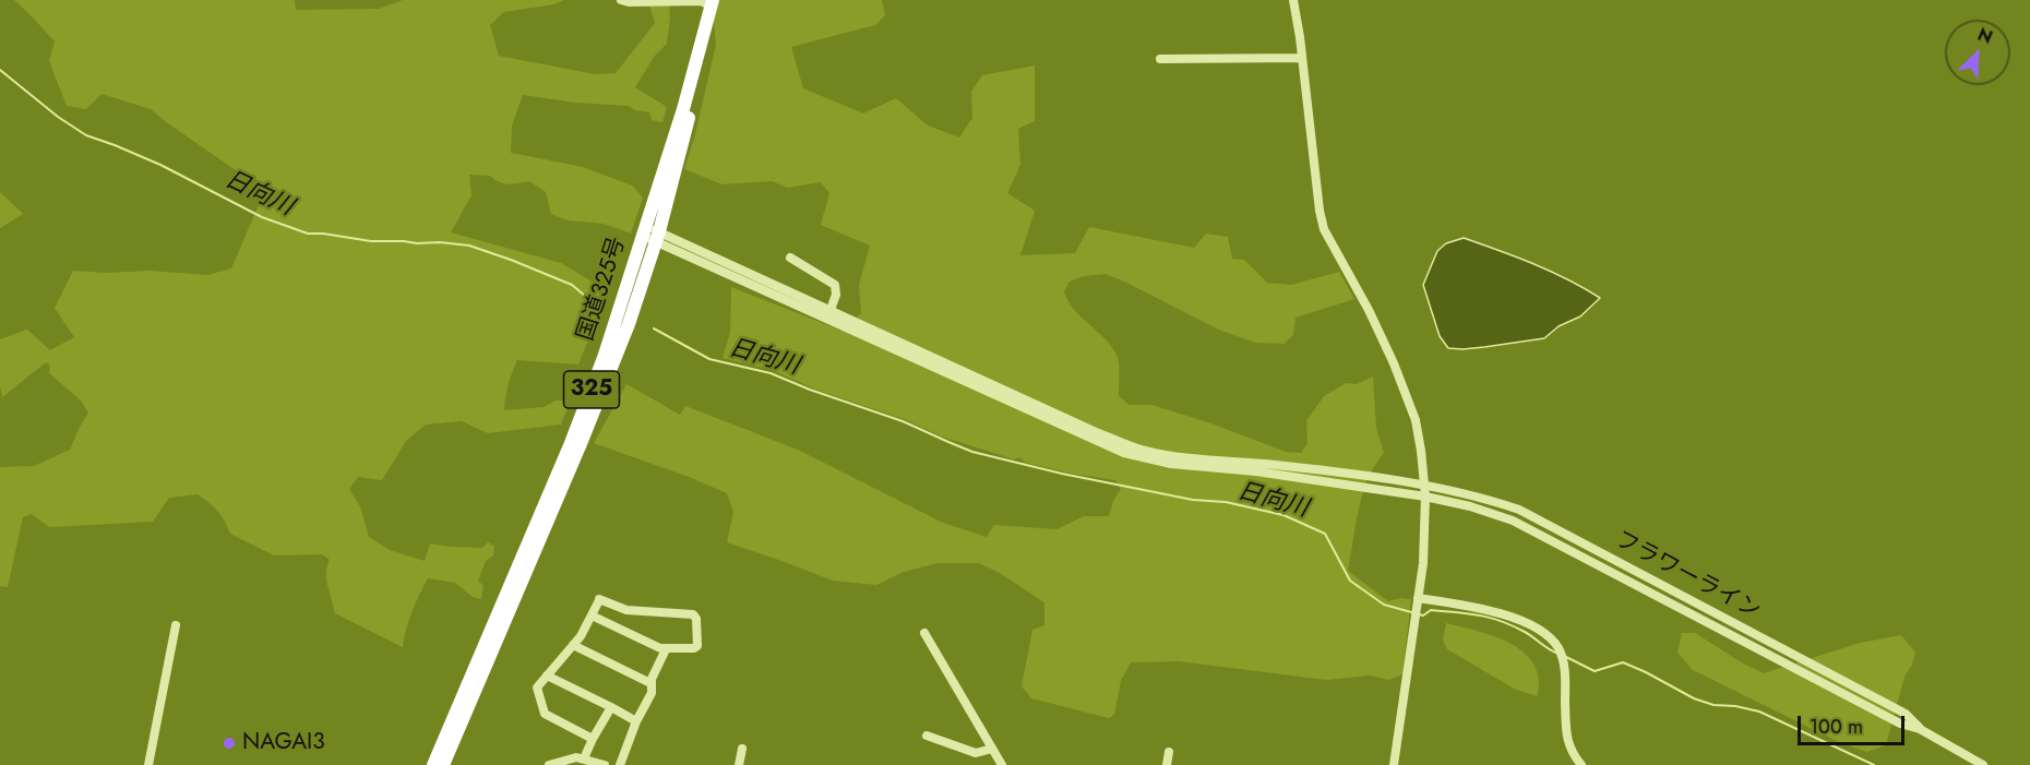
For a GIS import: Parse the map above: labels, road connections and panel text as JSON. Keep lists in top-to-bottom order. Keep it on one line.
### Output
{"streets":{"highway":["国道325号","325"],"street":["フラワーライン"]},"water":["日向川"],"places":["NAGAI3"],"scale_bar":"100 m","north":"top right"}
